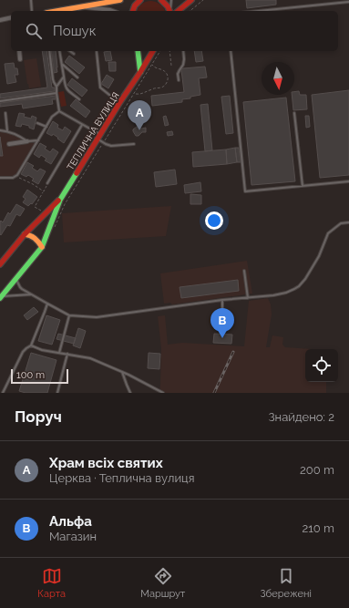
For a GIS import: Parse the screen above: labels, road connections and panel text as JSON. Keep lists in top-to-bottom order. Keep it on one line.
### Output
{"streets":{"main road":["ТЕПЛИЧНА ВУЛИЦЯ"]},"scale_bar":"100 m","north":"bottom","page":{"search":"Пошук","pins":["A","B"],"scale":"100 m","heading":["Поруч","Знайдено: 2"],"list":[{"mark":"A","name":"Храм всіх святих","note":"Церква · Теплична вулиця","value":"200 m"},{"mark":"B","name":"Альфа","note":"Магазин","value":"210 m"}],"nav":["Карта","Маршрут","Збережені"]}}
